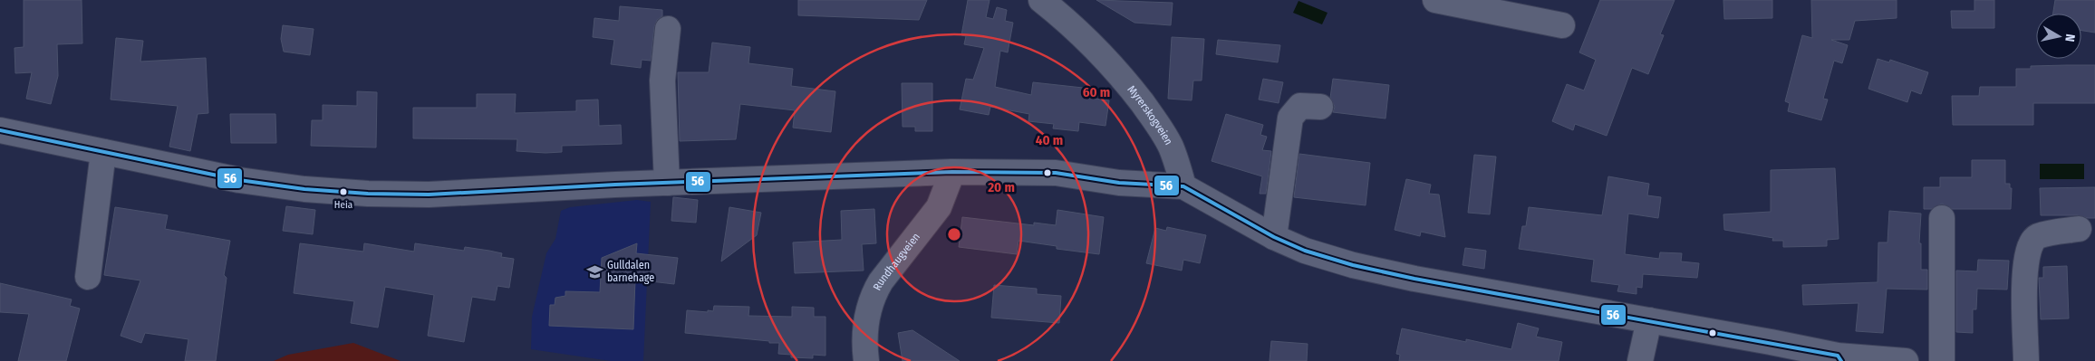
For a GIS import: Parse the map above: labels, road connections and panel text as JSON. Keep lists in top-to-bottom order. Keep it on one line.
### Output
{"streets":{"street":["Myrerskogveien","Rundhaugveien"]},"places":{"other":["Heia"],"school or university":["Gulldalen barnehage"]},"lines":["transit line 56"],"north":"right","rings":["60 m","40 m","20 m"]}
